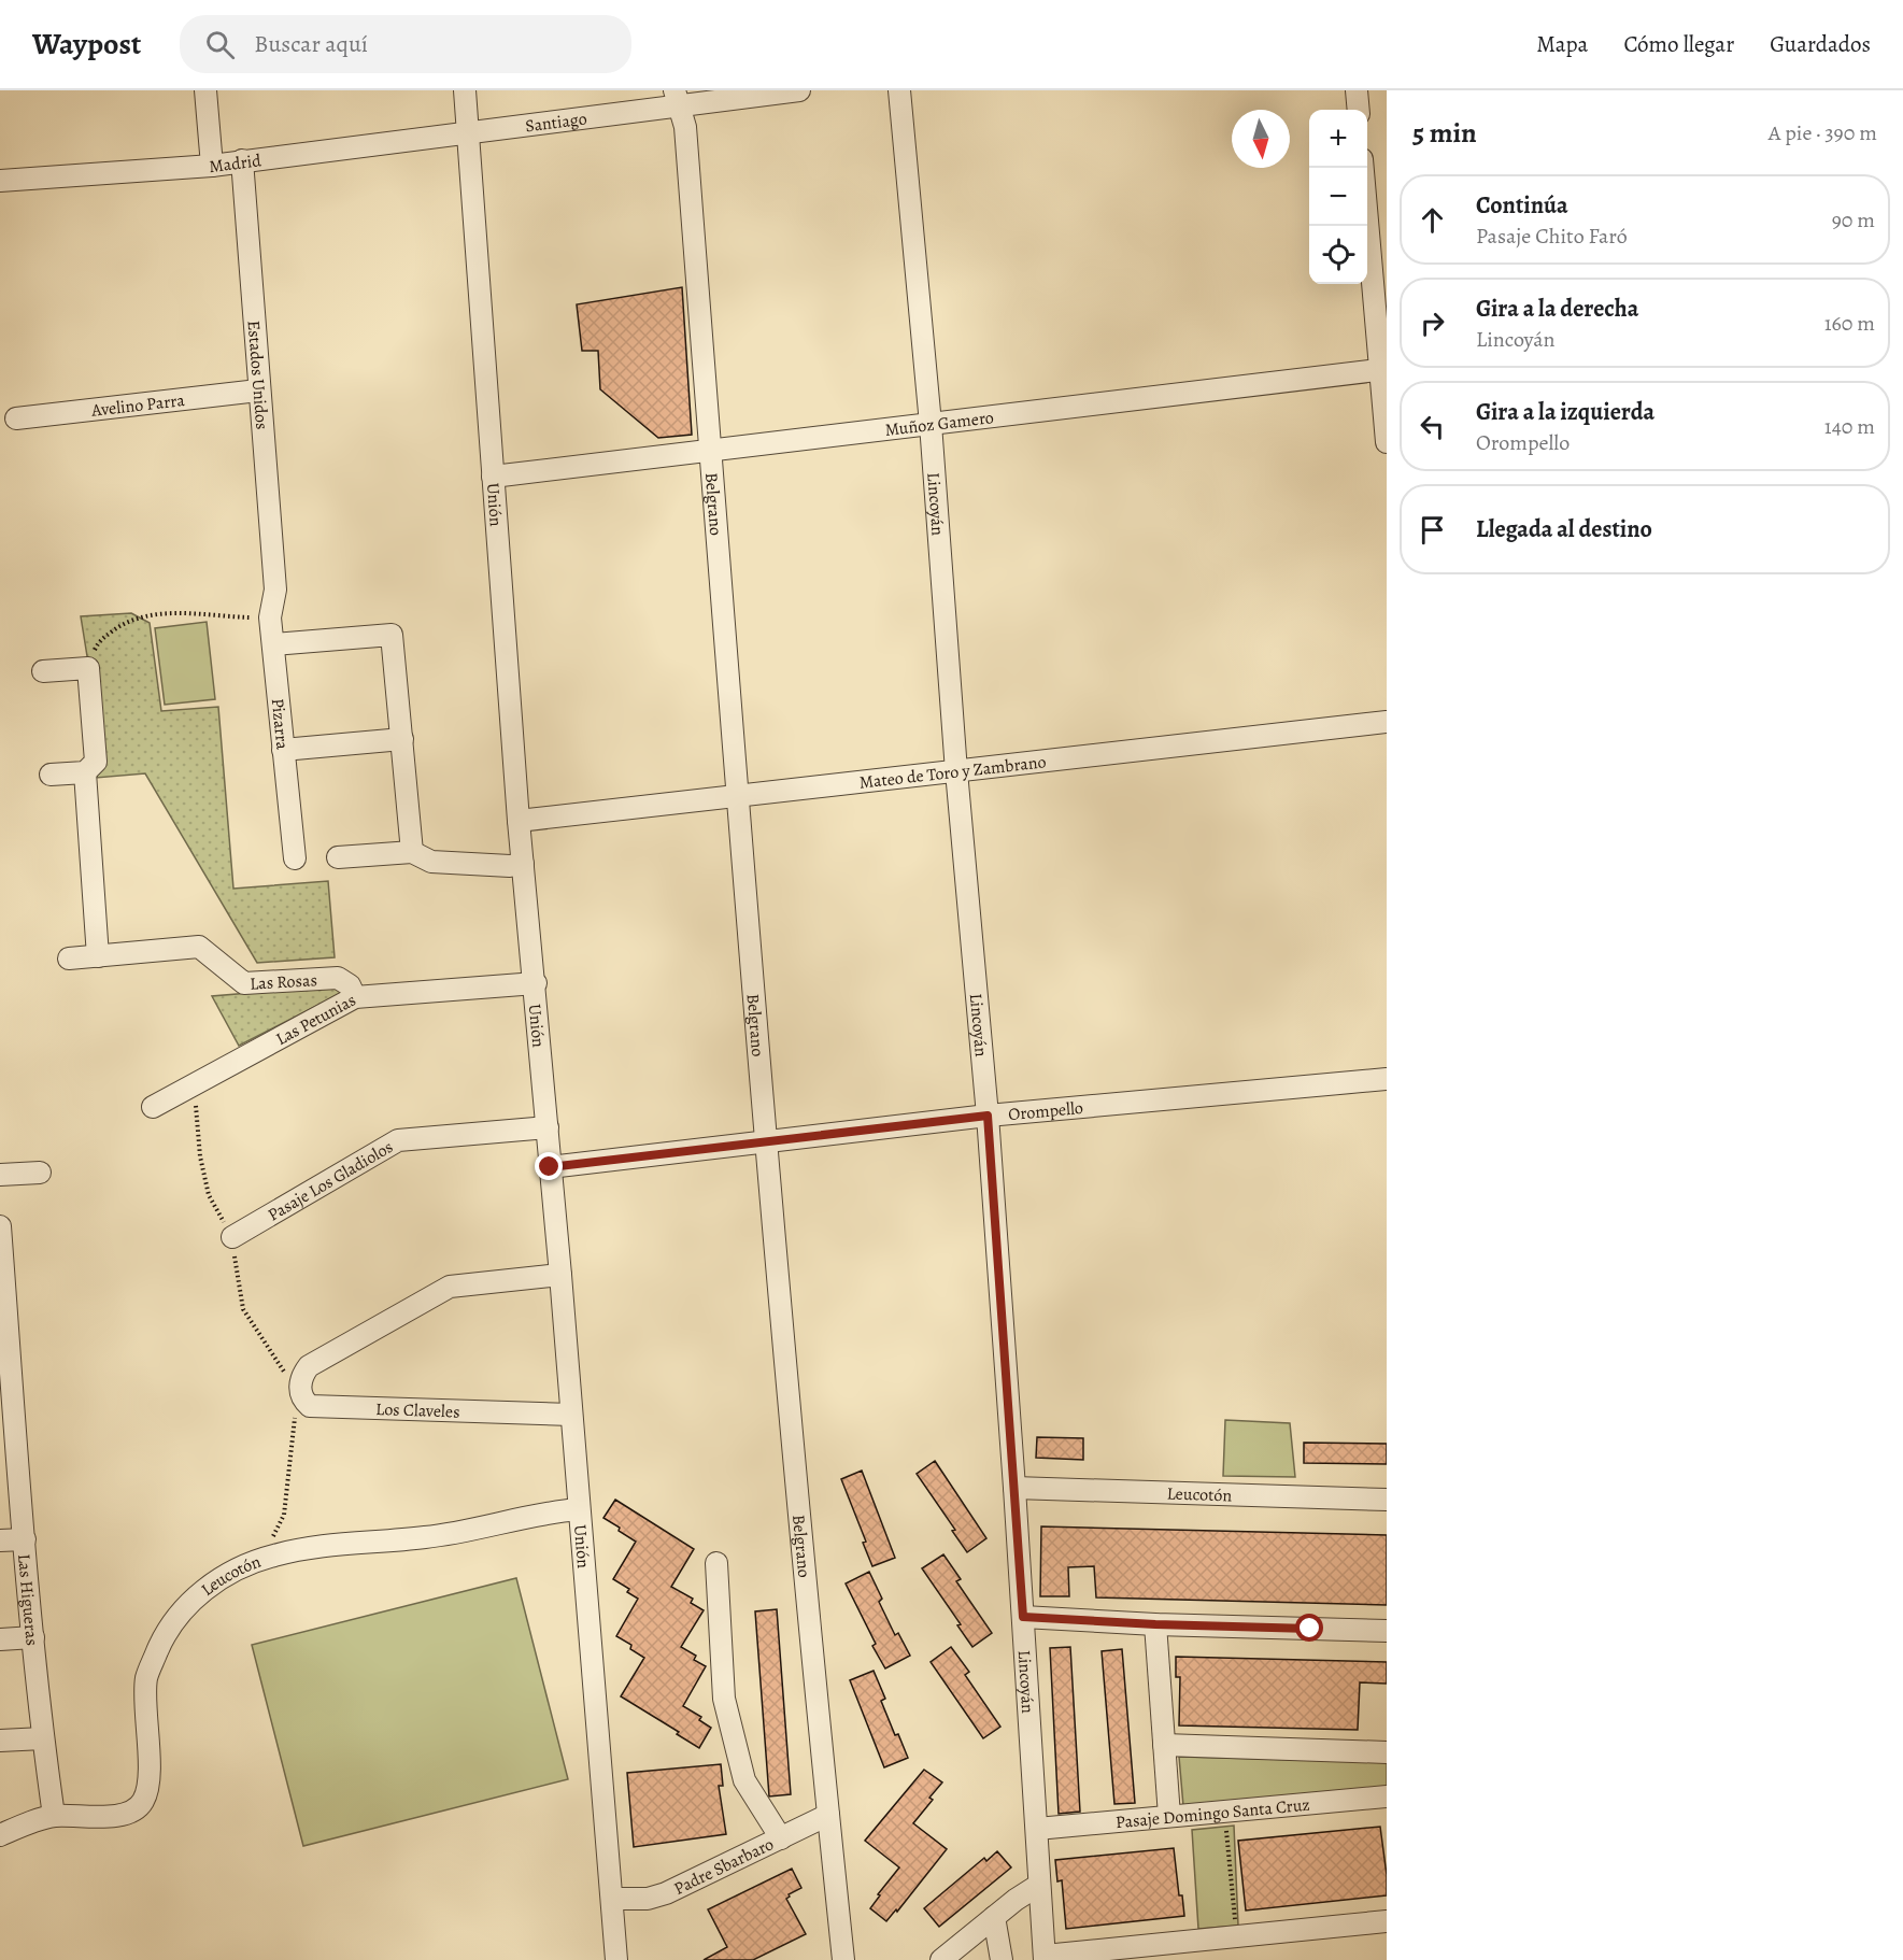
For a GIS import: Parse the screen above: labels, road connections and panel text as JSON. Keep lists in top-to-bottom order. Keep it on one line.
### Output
{"streets":{"street":["Santiago","Madrid","Estados Unidos","Avelino Parra","Muñoz Gamero","Belgrano","Lincoyán","Unión","Pizarra","Mateo de Toro y Zambrano","Las Rosas","Las Petunias","Orompello","Pasaje Los Gladiolos","Los Claveles","Leucotón","Las Higueras","Pasaje Domingo Santa Cruz","Padre Sbarbaro"]},"crossings":[["Santiago","Madrid"],["Santiago","Belgrano"],["Santiago","Unión"],["Madrid","Estados Unidos"],["Madrid","Unión"],["Estados Unidos","Avelino Parra"],["Estados Unidos","Pizarra"],["Muñoz Gamero","Belgrano"],["Muñoz Gamero","Lincoyán"],["Muñoz Gamero","Unión"],["Belgrano","Mateo de Toro y Zambrano"],["Belgrano","Orompello"],["Belgrano","Padre Sbarbaro"],["Lincoyán","Mateo de Toro y Zambrano"],["Lincoyán","Orompello"],["Lincoyán","Leucotón"],["Lincoyán","Pasaje Domingo Santa Cruz"],["Unión","Mateo de Toro y Zambrano"],["Unión","Las Petunias"],["Unión","Orompello"],["Unión","Pasaje Los Gladiolos"],["Unión","Los Claveles"],["Unión","Leucotón"],["Unión","Padre Sbarbaro"],["Las Rosas","Las Petunias"],["Leucotón","Las Higueras"]],"north":"bottom","page":{"header":"Waypost","search":"Buscar aquí","nav":["Mapa","Cómo llegar","Guardados"],"heading":["5 min","A pie · 390 m"],"map_buttons":["+","−"],"list":[["Continúa","Pasaje Chito Faró","90 m"],["Gira a la derecha","Lincoyán","160 m"],["Gira a la izquierda","Orompello","140 m"],"Llegada al destino"]}}
